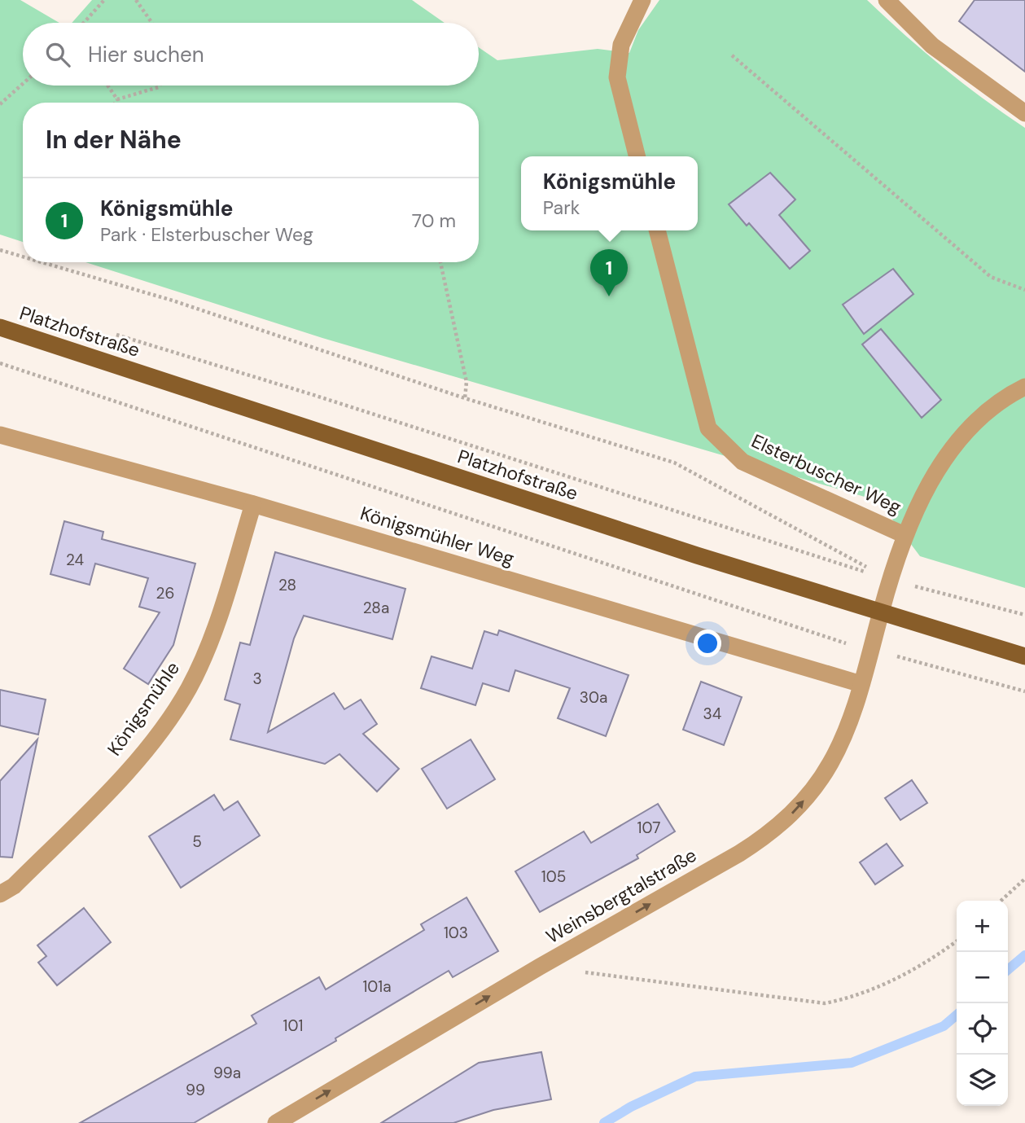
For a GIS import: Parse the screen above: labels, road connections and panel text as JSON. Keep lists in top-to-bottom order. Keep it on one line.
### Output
{"streets":{"main road":["Platzhofstraße"],"street":["Elsterbuscher Weg","Königsmühler Weg","Königsmühle","Weinsbergtalstraße"]},"crossings":[["Platzhofstraße","Weinsbergtalstraße"],["Elsterbuscher Weg","Weinsbergtalstraße"],["Königsmühler Weg","Königsmühle"],["Königsmühler Weg","Weinsbergtalstraße"]],"one_way":["Weinsbergtalstraße"],"house_numbers":["24","28","26","28a","3","30a","34","107","5","105","103","101a","101","99a","99"],"page":{"search":"Hier suchen","heading":"In der Nähe","popup":["Königsmühle","Park"],"list":[{"mark":"1","name":"Königsmühle","note":"Park · Elsterbuscher Weg","value":"70 m"}],"pins":"1","map_buttons":["+","−"]}}
